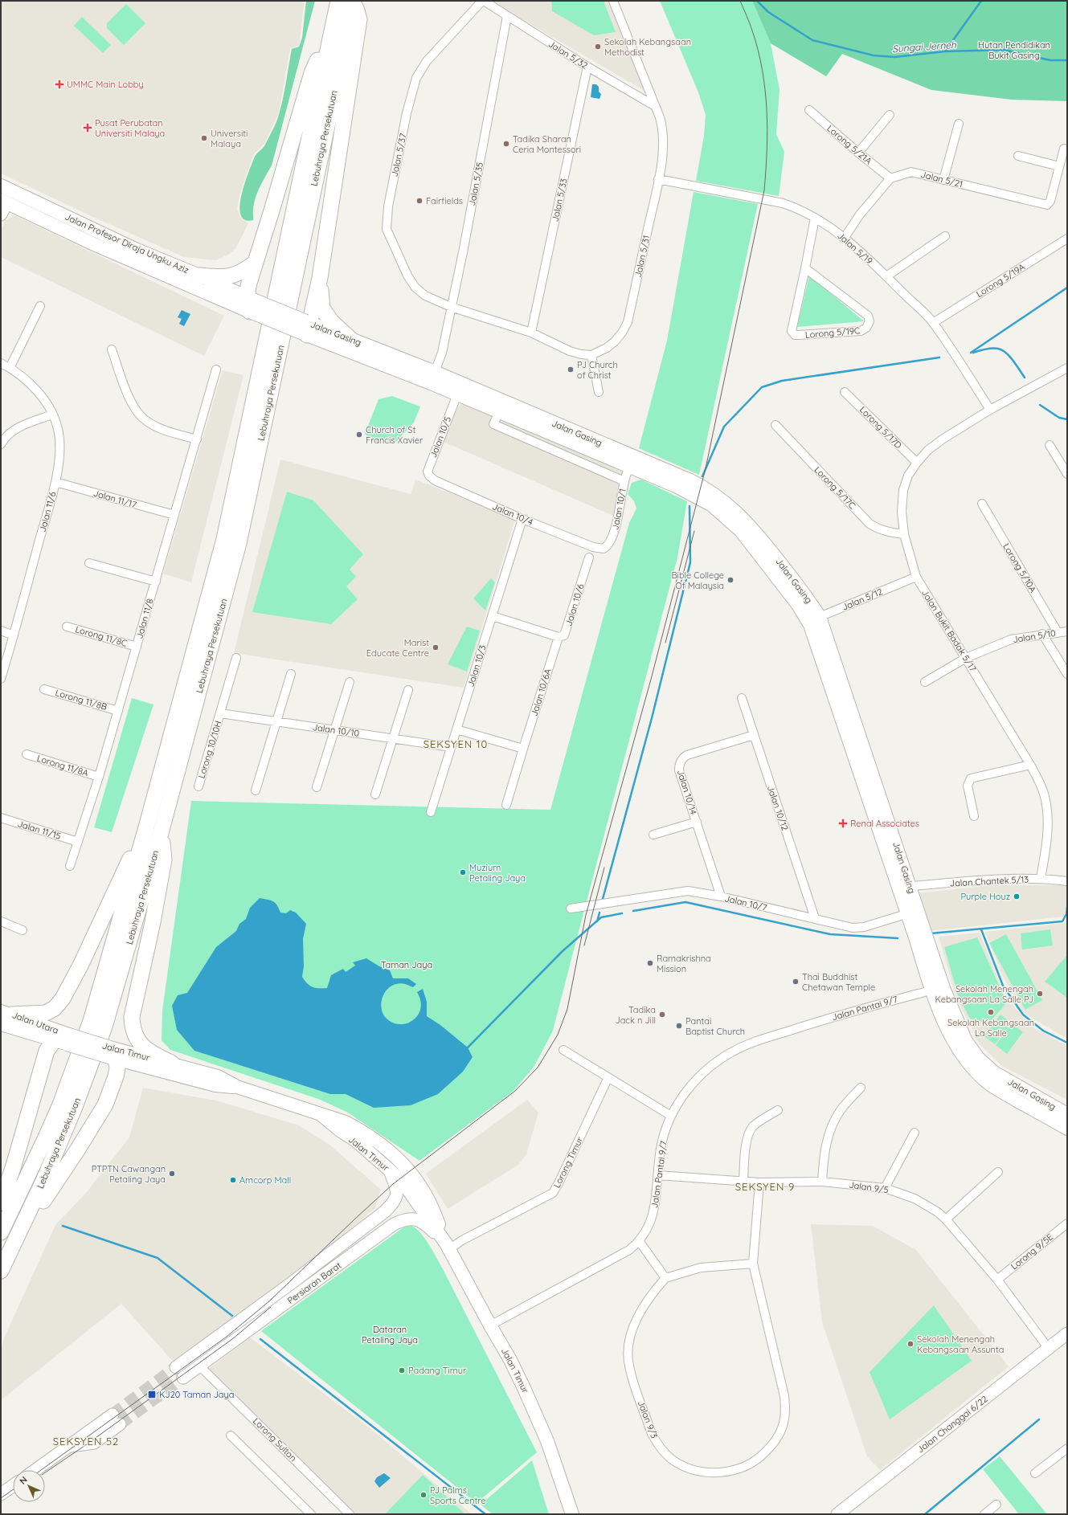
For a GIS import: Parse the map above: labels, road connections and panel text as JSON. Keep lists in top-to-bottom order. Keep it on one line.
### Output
{"streets":{"highway":["Lebuhraya Persekutuan"],"main road":["Jalan Profesor Diraja Ungku Aziz","Jalan Gasing","Jalan Utara","Jalan Timur"],"street":["Jalan 5/32","Lorong 5/21A","Jalan 5/37","Jalan 5/21","Jalan 5/35","Jalan 5/33","Jalan 5/19","Jalan 5/31","Lorong 5/19A","Lorong 5/19C","Lorong 5/17D","Jalan 10/5","Lorong 5/17C","Jalan 11/17","Jalan 10/1","Jalan 11/6","Jalan 10/4","Lorong 5/10A","Jalan 5/12","Jalan 10/6","Jalan 11/8","Jalan Bukit Badak 5/17","Lorong 11/8C","Jalan 5/10","Jalan 10/3","Jalan 10/6A","Lorong 11/8B","Jalan 10/10","Lorong 10/10H","Lorong 11/8A","Jalan 10/14","Jalan 10/12","Jalan 11/15","Jalan Chantek 5/13","Jalan 10/7","Jalan Pantai 9/7","Lorong Timur","Jalan 9/5","Lorong 9/5E","Persiaran Barat","Jalan 9/3","Jalan Changgai 6/22","Lorong Sultan"]},"crossings":[["Jalan 5/32","Jalan 5/37"],["Jalan 5/32","Jalan 5/35"],["Jalan 5/32","Jalan 5/33"],["Jalan 5/32","Jalan 5/31"],["Lorong 5/21A","Jalan 5/21"],["Jalan 5/37","Jalan 5/35"],["Jalan 5/35","Jalan Gasing"],["Jalan Profesor Diraja Ungku Aziz","Jalan Gasing"],["Jalan 5/19","Jalan 5/31"],["Jalan 5/19","Lorong 5/19A"],["Jalan 5/19","Lorong 5/19C"],["Jalan 5/19","Jalan Bukit Badak 5/17"],["Jalan Gasing","Jalan 10/5"],["Jalan Gasing","Jalan 10/1"],["Jalan Gasing","Jalan 5/12"],["Jalan Gasing","Jalan Chantek 5/13"],["Jalan Gasing","Jalan 10/7"],["Jalan Gasing","Jalan Pantai 9/7"],["Lorong 5/17D","Jalan Bukit Badak 5/17"],["Jalan 10/5","Jalan 10/4"],["Lorong 5/17C","Jalan Bukit Badak 5/17"],["Jalan 11/17","Jalan 11/6"],["Jalan 11/17","Jalan 11/8"],["Jalan 10/1","Jalan 10/4"],["Jalan 10/4","Jalan 10/3"],["Lorong 5/10A","Jalan 5/10"],["Jalan 5/12","Jalan Bukit Badak 5/17"],["Jalan 10/6","Jalan 10/6A"],["Jalan 11/8","Lorong 11/8C"],["Jalan 11/8","Lorong 11/8B"],["Jalan 11/8","Lorong 11/8A"],["Jalan 11/8","Jalan 11/15"],["Jalan Bukit Badak 5/17","Jalan 5/10"],["Jalan Bukit Badak 5/17","Jalan Chantek 5/13"],["Jalan 10/3","Jalan 10/10"],["Jalan 10/10","Lorong 10/10H"],["Jalan 10/14","Jalan 10/12"],["Jalan 10/14","Jalan 10/7"],["Jalan 10/12","Jalan 10/7"],["Jalan Pantai 9/7","Jalan Timur"],["Jalan Pantai 9/7","Jalan 9/5"],["Jalan Utara","Jalan Timur"],["Jalan Timur","Lorong Timur"],["Jalan Timur","Persiaran Barat"],["Lorong Timur","Persiaran Barat"],["Jalan 9/5","Lorong 9/5E"],["Jalan 9/5","Jalan 9/3"],["Jalan 9/5","Jalan Changgai 6/22"],["Persiaran Barat","Lorong Sultan"]],"districts":["SEKSYEN 10","SEKSYEN 9","SEKSYEN 52"],"water":["Sungai Jerneh"],"parks":["Hutan Pendidikan Bukit Gasing","Taman Jaya","Dataran Petaling Jaya"],"places":{"other":["Sekolah Kebangsaan Methodist","Universiti Malaya","Tadika Sharan Ceria Montessori","Fairfields","PJ Church of Christ","Church of St Francis Xavier","Bible College Of Malaysia","Marist Educate Centre","Muzium Petaling Jaya","Purple Houz","Ramakrishna Mission","Thai Buddhist Chetawan Temple","Sekolah Menengah Kebangsaan La Salle PJ","Sekolah Kebangsaan La Salle","Tadika Jack n Jill","Pantai Baptist Church","PTPTN Cawangan Petaling Jaya","Amcorp Mall","Sekolah Menengah Kebangsaan Assunta","Padang Timur","PJ Palms Sports Centre"],"health":["UMMC Main Lobby","Pusat Perubatan Universiti Malaya","Renal Associates"],"transit":["KJ20 Taman Jaya"]},"north":"top left"}
